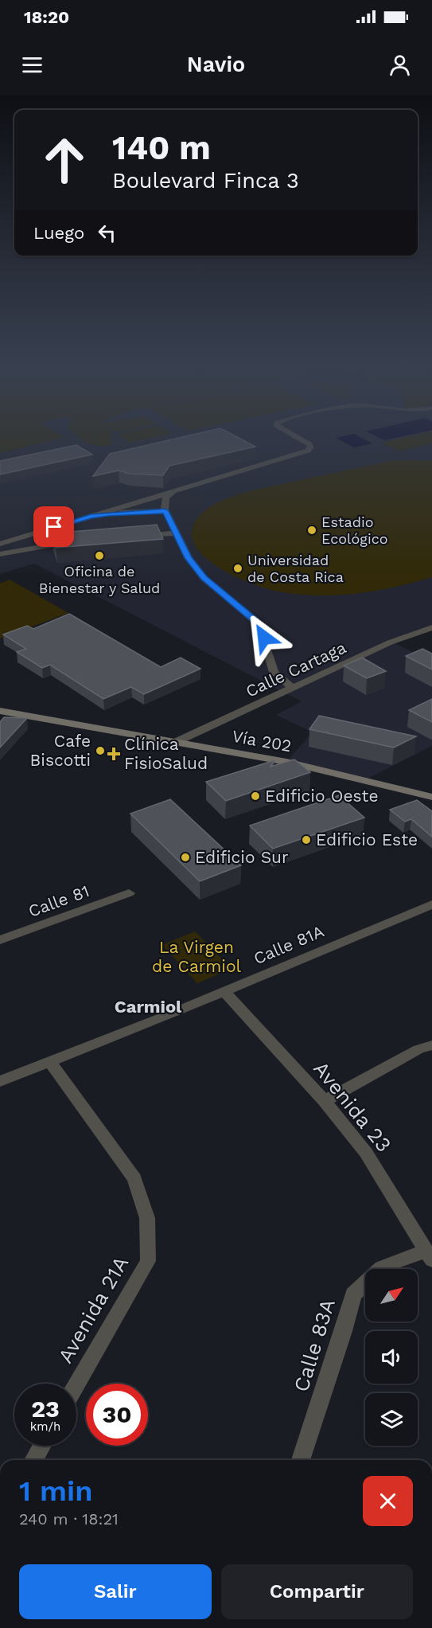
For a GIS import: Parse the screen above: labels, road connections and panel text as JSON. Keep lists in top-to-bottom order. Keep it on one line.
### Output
{"streets":{"main road":["Vía 202"],"street":["Calle Cartaga","Calle 81","Calle 81A","Avenida 23","Avenida 21A","Calle 83A"]},"crossings":[["Calle Cartaga","Vía 202"],["Calle 81A","Avenida 23"],["Calle 81A","Avenida 21A"],["Avenida 23","Calle 83A"]],"districts":["Carmiol"],"parks":["La Virgen de Carmiol"],"places":{"other":["Estadio Ecológico","Oficina de Bienestar y Salud","Universidad de Costa Rica","Cafe Biscotti","Edificio Oeste","Edificio Este","Edificio Sur"],"health":["Clínica FisioSalud"]},"north":"top right","page":{"status":"18:20","header":"Navio","turn":["140 m","Boulevard Finca 3"],"then":"Luego","speed":"23 km/h","limit":"30","heading":["1 min","240 m · 18:21"],"buttons":["Salir","Compartir"]}}
